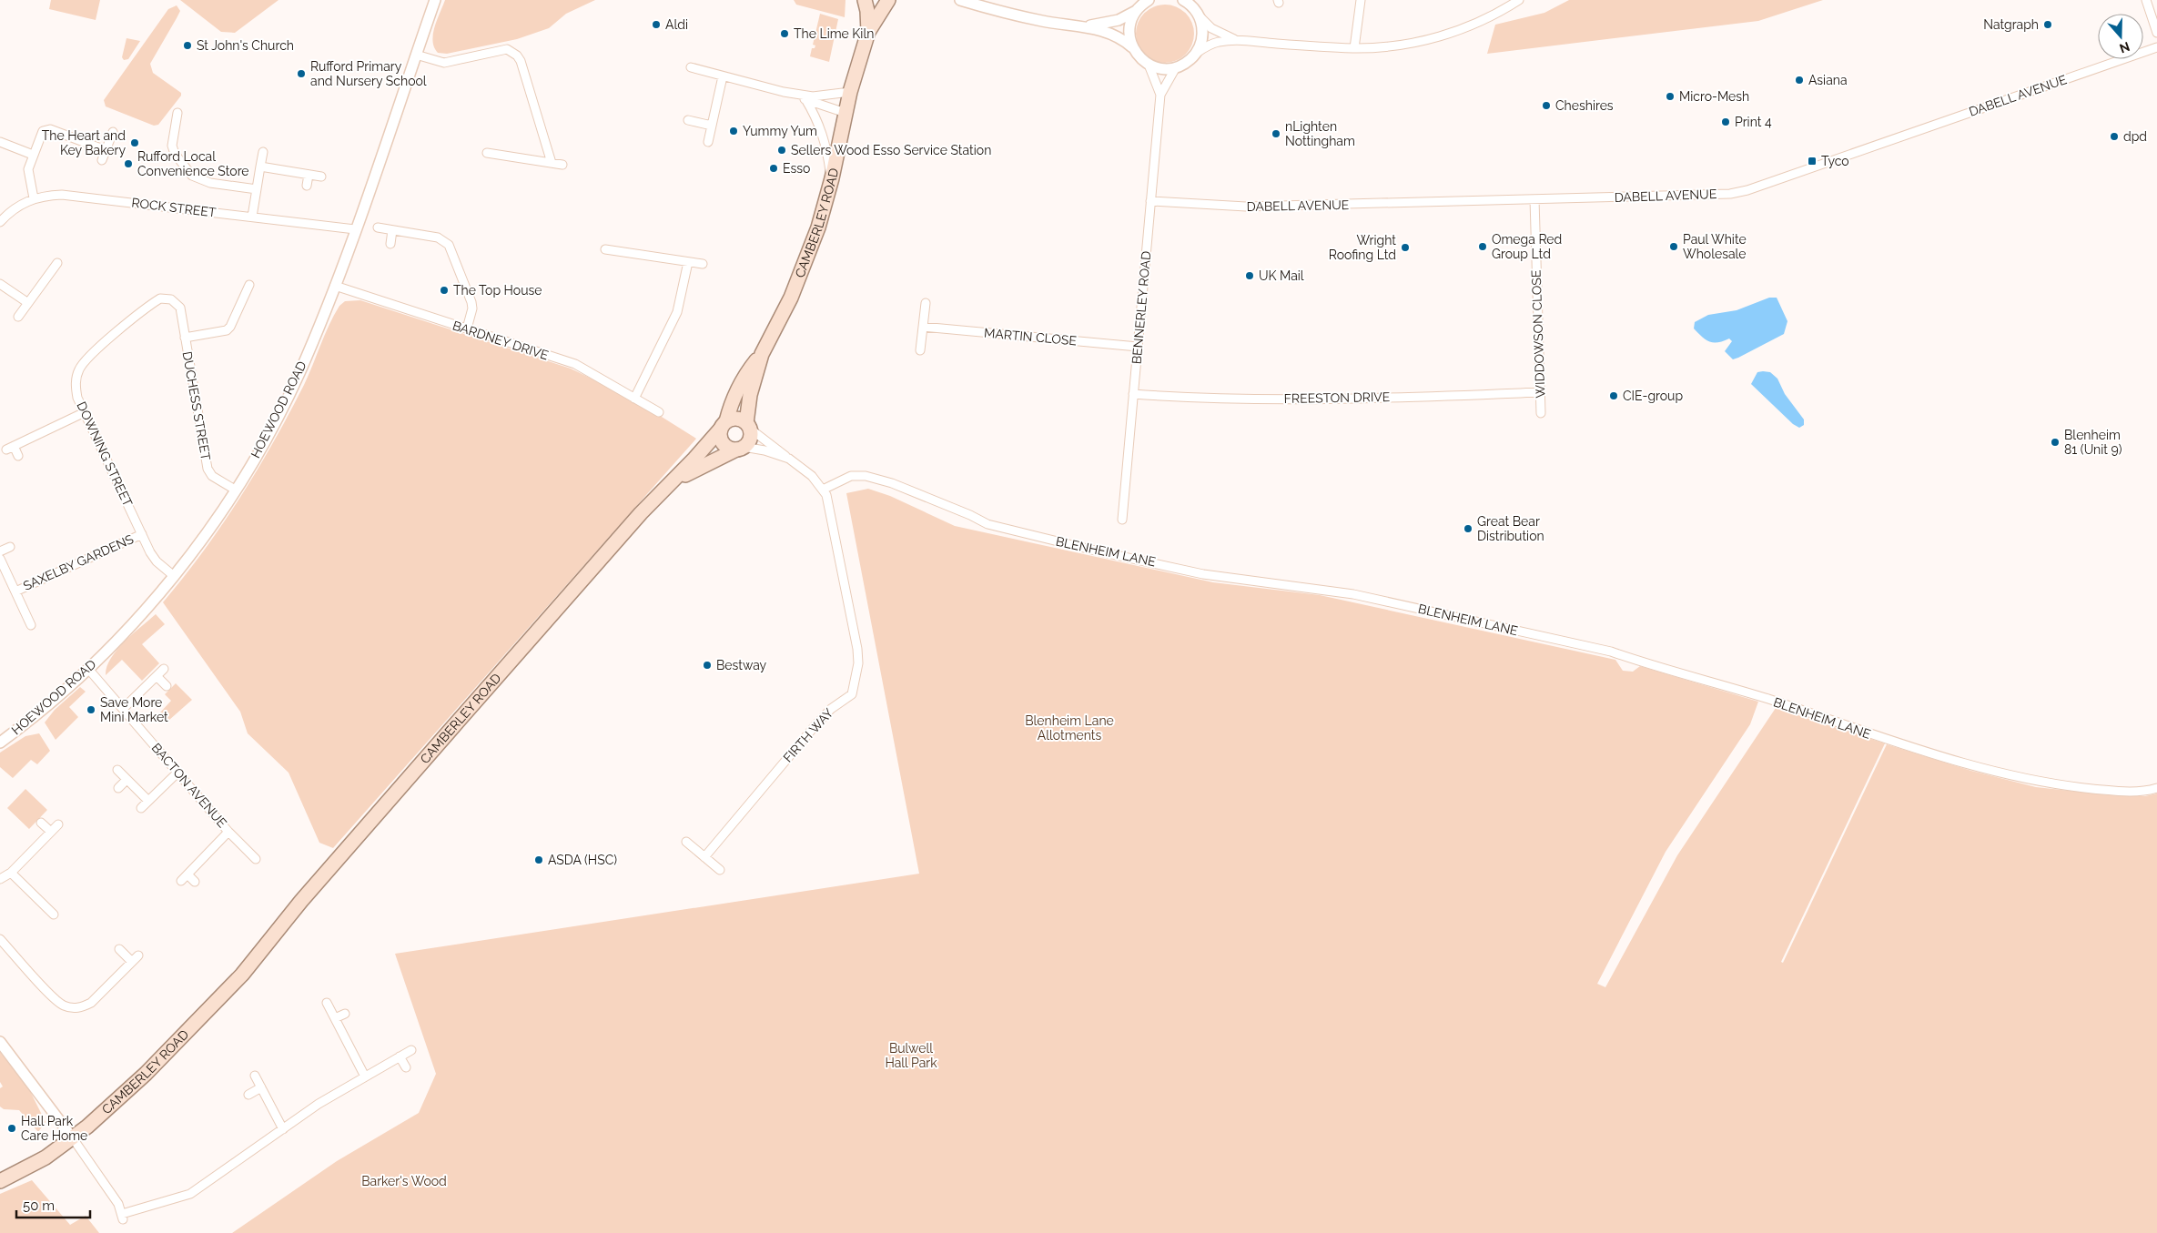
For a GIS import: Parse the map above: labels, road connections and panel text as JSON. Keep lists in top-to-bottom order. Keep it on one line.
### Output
{"streets":{"main road":["CAMBERLEY ROAD"],"street":["DABELL AVENUE","ROCK STREET","BENNERLEY ROAD","WIDDOWSON CLOSE","MARTIN CLOSE","BARDNEY DRIVE","FREESTON DRIVE","DUCHESS STREET","HOEWOOD ROAD","DOWNING STREET","BLENHEIM LANE","SAXELBY GARDENS","FIRTH WAY","BACTON AVENUE"]},"crossings":[["DABELL AVENUE","BENNERLEY ROAD"],["DABELL AVENUE","WIDDOWSON CLOSE"],["ROCK STREET","HOEWOOD ROAD"],["BENNERLEY ROAD","MARTIN CLOSE"],["BENNERLEY ROAD","FREESTON DRIVE"],["WIDDOWSON CLOSE","FREESTON DRIVE"],["BARDNEY DRIVE","HOEWOOD ROAD"],["DUCHESS STREET","HOEWOOD ROAD"],["DUCHESS STREET","DOWNING STREET"],["HOEWOOD ROAD","DOWNING STREET"],["HOEWOOD ROAD","BACTON AVENUE"],["DOWNING STREET","SAXELBY GARDENS"],["BLENHEIM LANE","FIRTH WAY"]],"parks":["Blenheim Lane Allotments","Bulwell Hall Park","Barker's Wood"],"places":{"other":["Aldi","Natgraph","The Lime Kiln","St John's Church","Rufford Primary and Nursery School","Asiana","Micro-Mesh","Cheshires","Print 4","Yummy Yum","nLighten Nottingham","dpd","The Heart and Key Bakery","Sellers Wood Esso Service Station","Rufford Local Convenience Store","Esso","Omega Red Group Ltd","Paul White Wholesale","Wright Roofing Ltd","UK Mail","The Top House","CIE-group","Blenheim 81 (Unit 9)","Great Bear Distribution","Bestway","Save More Mini Market","ASDA (HSC)","Hall Park Care Home"],"transit":["Tyco"]},"scale_bar":"50 m","north":"bottom"}
